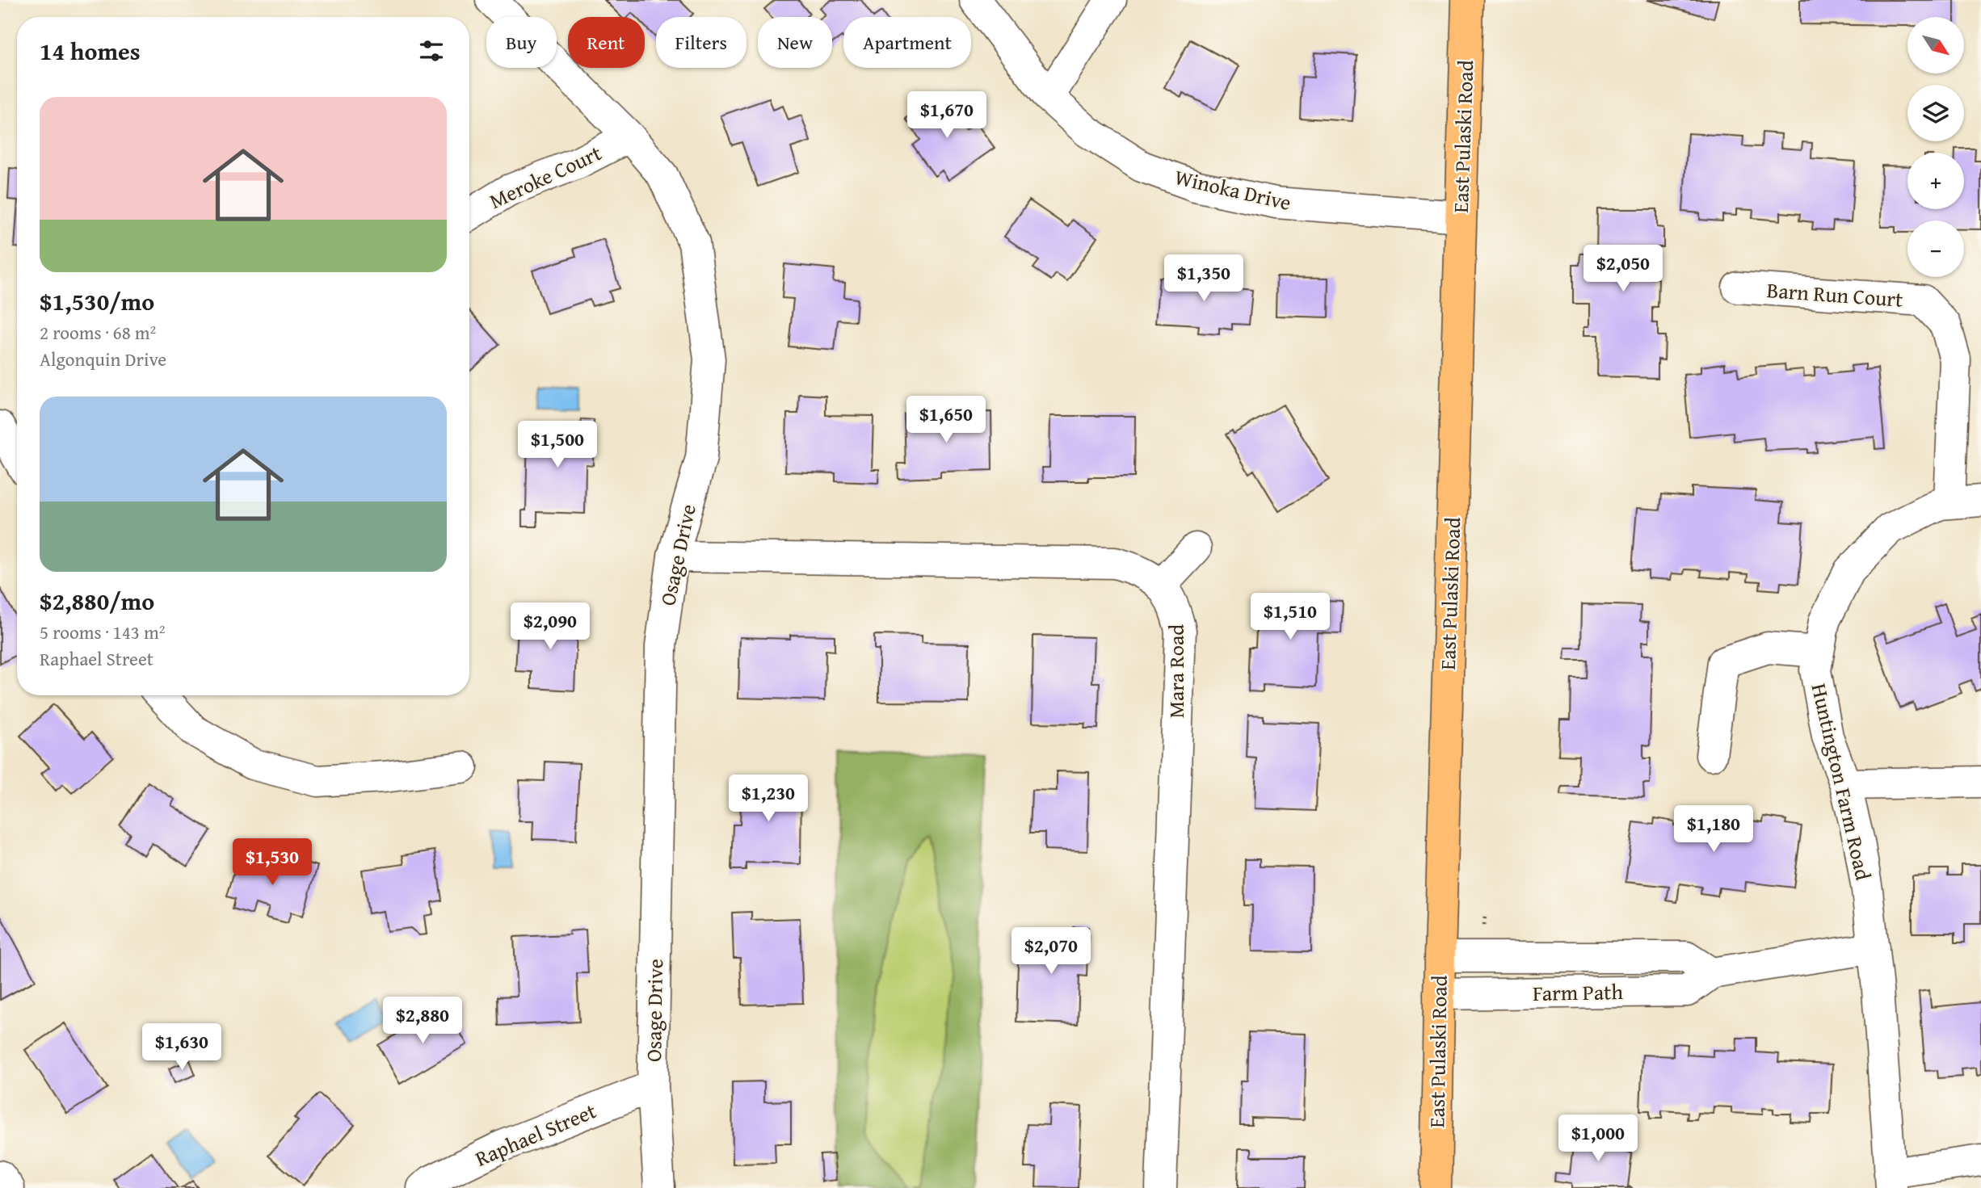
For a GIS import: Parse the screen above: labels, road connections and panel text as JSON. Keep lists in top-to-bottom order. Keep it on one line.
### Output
{"streets":{"main road":["East Pulaski Road"],"street":["Meroke Court","Winoka Drive","Barn Run Court","Osage Drive","Mara Road","Huntington Farm Road","Farm Path","Raphael Street"]},"crossings":[["East Pulaski Road","Winoka Drive"],["East Pulaski Road","Farm Path"],["Meroke Court","Osage Drive"],["Barn Run Court","Huntington Farm Road"],["Osage Drive","Mara Road"],["Osage Drive","Raphael Street"],["Huntington Farm Road","Farm Path"]],"north":"bottom right","page":{"map_buttons":["+","−"],"chip":["Buy","Rent","Filters","New","Apartment"],"heading":"14 homes","list":[{"name":"$1,530/mo","note":"2 rooms · 68 m² · Algonquin Drive"},{"name":"$2,880/mo","note":"5 rooms · 143 m² · Raphael Street"}],"price":["$1,670","$2,050","$1,350","$1,650","$1,500","$1,510","$2,090","$1,230","$1,180","$1,530","$2,070","$2,880","$1,630","$1,000"]}}
